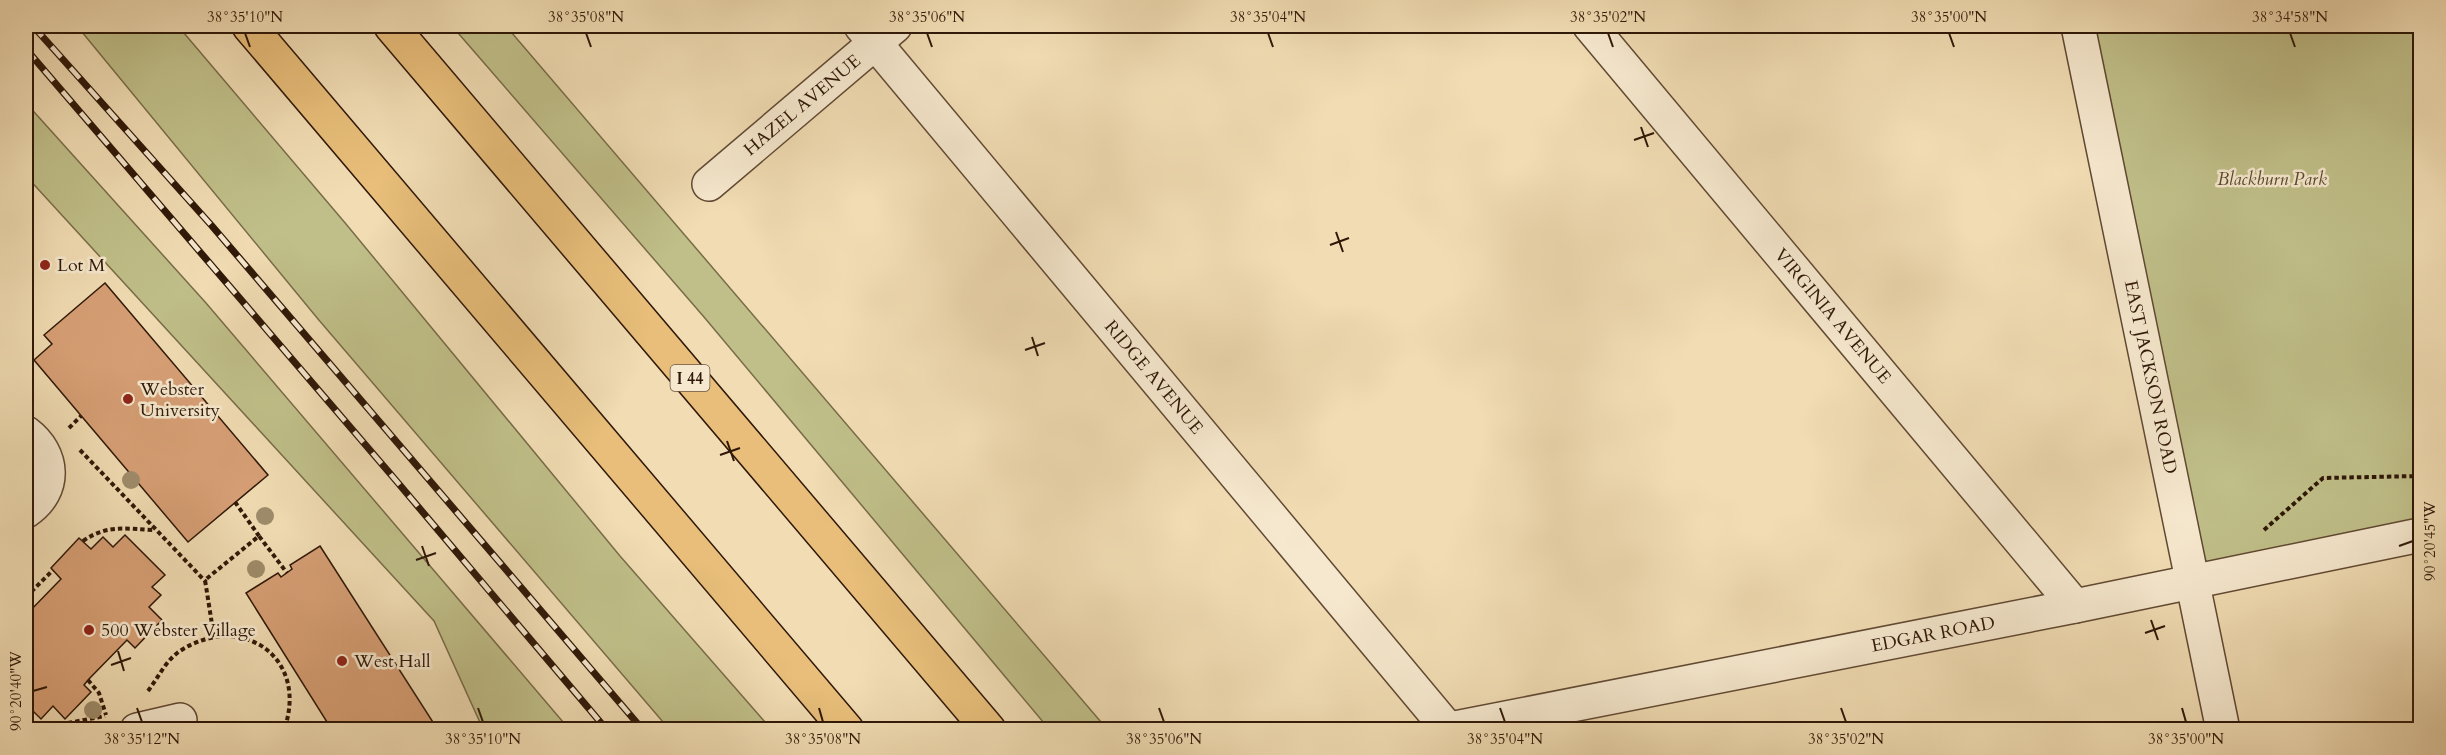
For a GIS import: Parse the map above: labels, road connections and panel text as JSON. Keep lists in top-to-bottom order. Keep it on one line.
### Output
{"streets":{"highway":["I 44"],"street":["HAZEL AVENUE","VIRGINIA AVENUE","RIDGE AVENUE","EAST JACKSON ROAD","EDGAR ROAD"]},"crossings":[["HAZEL AVENUE","RIDGE AVENUE"],["VIRGINIA AVENUE","EDGAR ROAD"],["RIDGE AVENUE","EDGAR ROAD"],["EAST JACKSON ROAD","EDGAR ROAD"]],"parks":["Blackburn Park"],"places":["Lot M","Webster University","500 Webster Village","West Hall"],"coordinates":["38°35'10\"N","38°35'08\"N","38°35'06\"N","38°35'04\"N","38°35'02\"N","38°35'00\"N","38°34'58\"N","90°20'45\"W","90°20'40\"W","38°35'12\"N"]}
